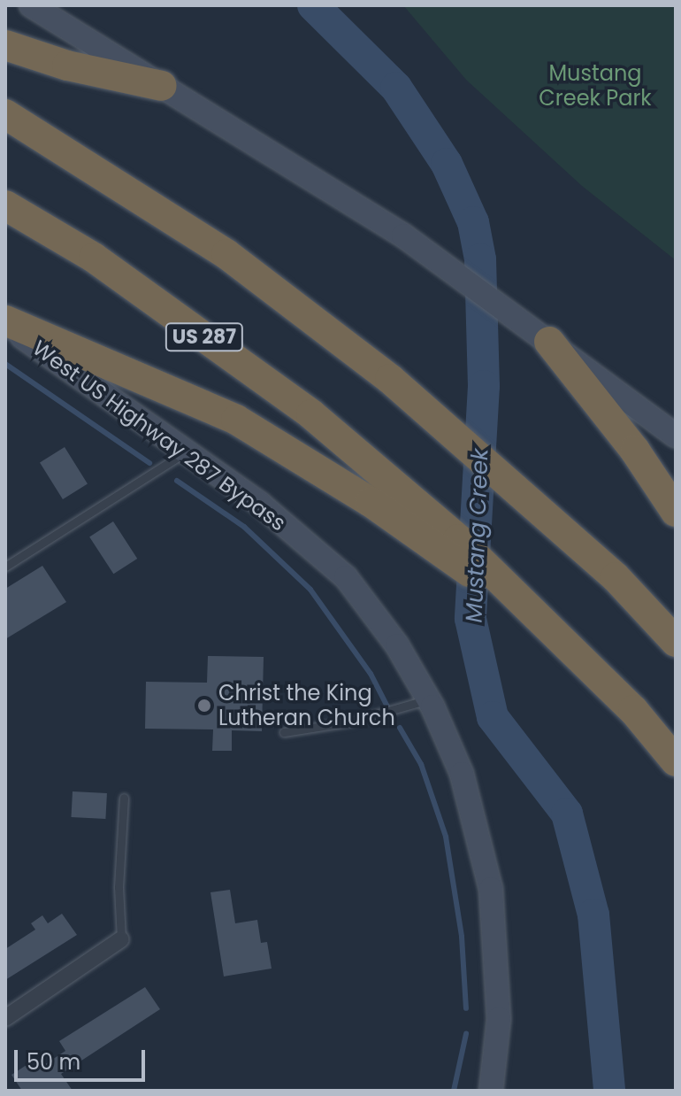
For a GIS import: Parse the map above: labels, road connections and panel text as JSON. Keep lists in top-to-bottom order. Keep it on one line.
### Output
{"streets":{"highway":["US 287"],"main road":["West US Highway 287 Bypass"]},"water":["Mustang Creek"],"parks":["Mustang Creek Park"],"places":["Christ the King Lutheran Church"],"scale_bar":"50 m"}
